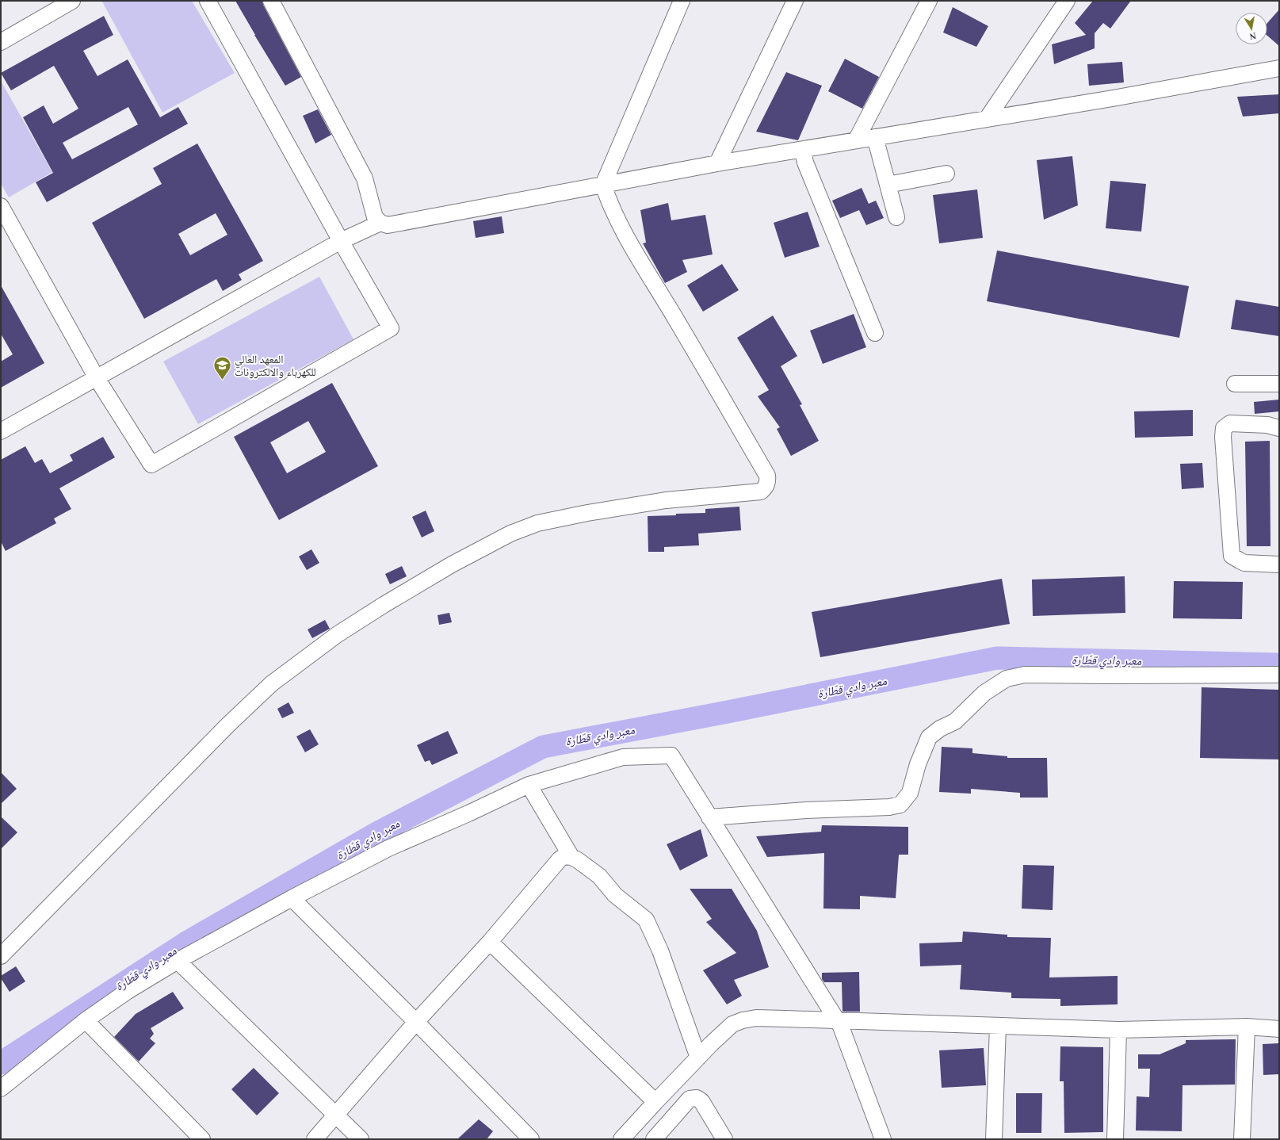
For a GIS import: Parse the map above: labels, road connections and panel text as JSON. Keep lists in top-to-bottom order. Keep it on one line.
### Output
{"water":["معبر وادي قطّارة"],"places":{"school or university":["المعهد العالي للكهرباء والالكترونات"]},"north":"bottom"}
